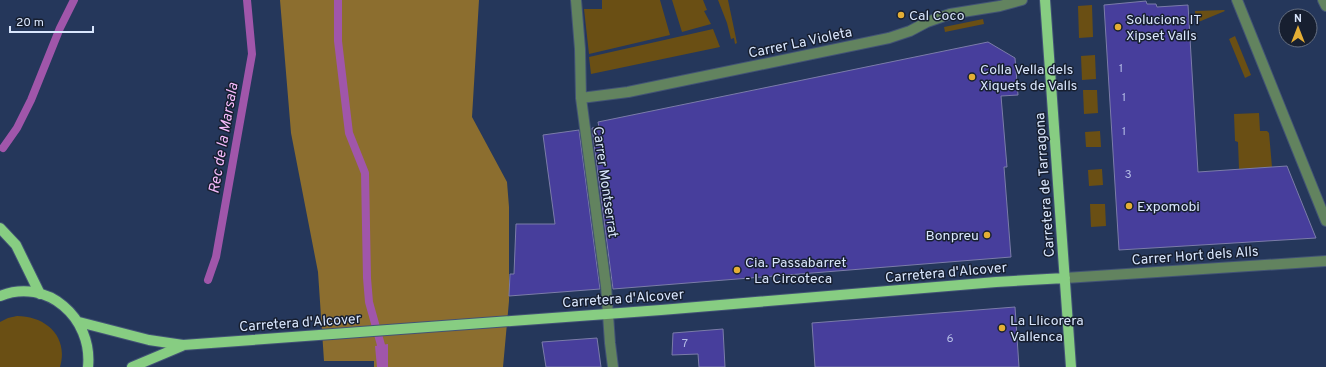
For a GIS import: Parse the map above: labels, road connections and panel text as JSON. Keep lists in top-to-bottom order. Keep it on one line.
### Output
{"streets":{"main road":["Carretera de Tarragona","Carretera d'Alcover"],"street":["Carrer La Violeta","Carrer Montserrat","Carrer Hort dels Alls"]},"crossings":[["Carrer La Violeta","Carrer Montserrat"],["Carrer Montserrat","Carretera d'Alcover"],["Carretera de Tarragona","Carrer Hort dels Alls"],["Carretera de Tarragona","Carretera d'Alcover"],["Carrer Hort dels Alls","Carretera d'Alcover"]],"water":["Rec de la Marsala"],"places":["Cal Coco","Solucions IT Xipset Valls","Colla Vella dels Xiquets de Valls","Expomobi","Bonpreu","Cia. Passabarret - La Circoteca","La Llicorera Vallenca"],"house_numbers":["1","1","1","3","6","7"],"scale_bar":"20 m","north":"top"}
